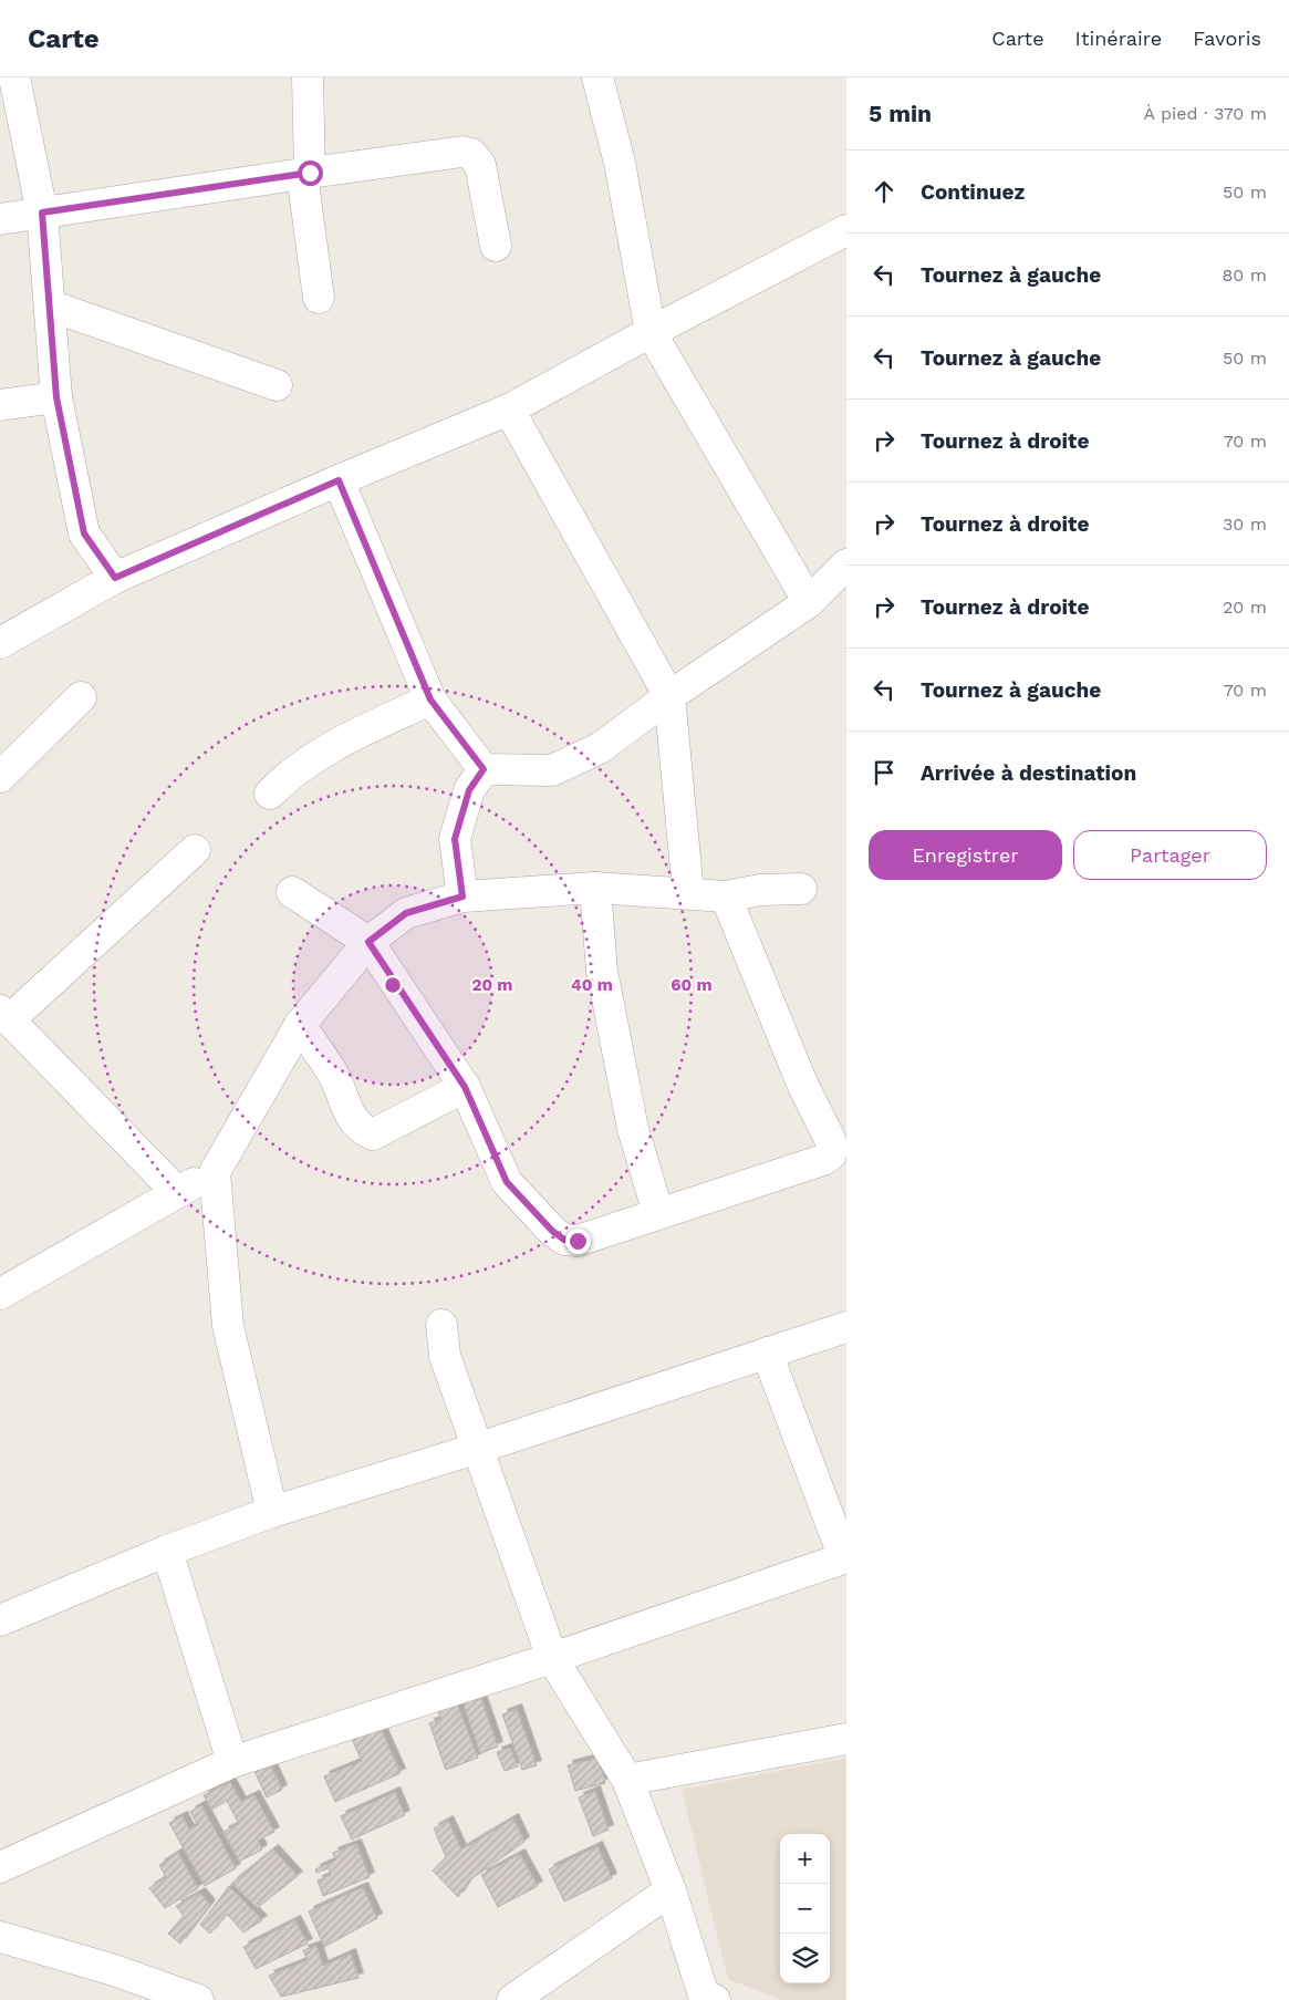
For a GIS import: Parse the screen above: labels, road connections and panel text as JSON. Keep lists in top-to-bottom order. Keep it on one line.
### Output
{"page":{"header":"Carte","nav":["Carte","Itinéraire","Favoris"],"heading":["5 min","À pied · 370 m"],"list":[["Continuez","50 m"],["Tournez à gauche","80 m"],["Tournez à gauche","50 m"],["Tournez à droite","70 m"],["Tournez à droite","30 m"],["Tournez à droite","20 m"],["Tournez à gauche","70 m"],"Arrivée à destination"],"buttons":["Enregistrer","Partager"],"map_buttons":["+","−"]},"rings":["20 m","40 m","60 m"]}
